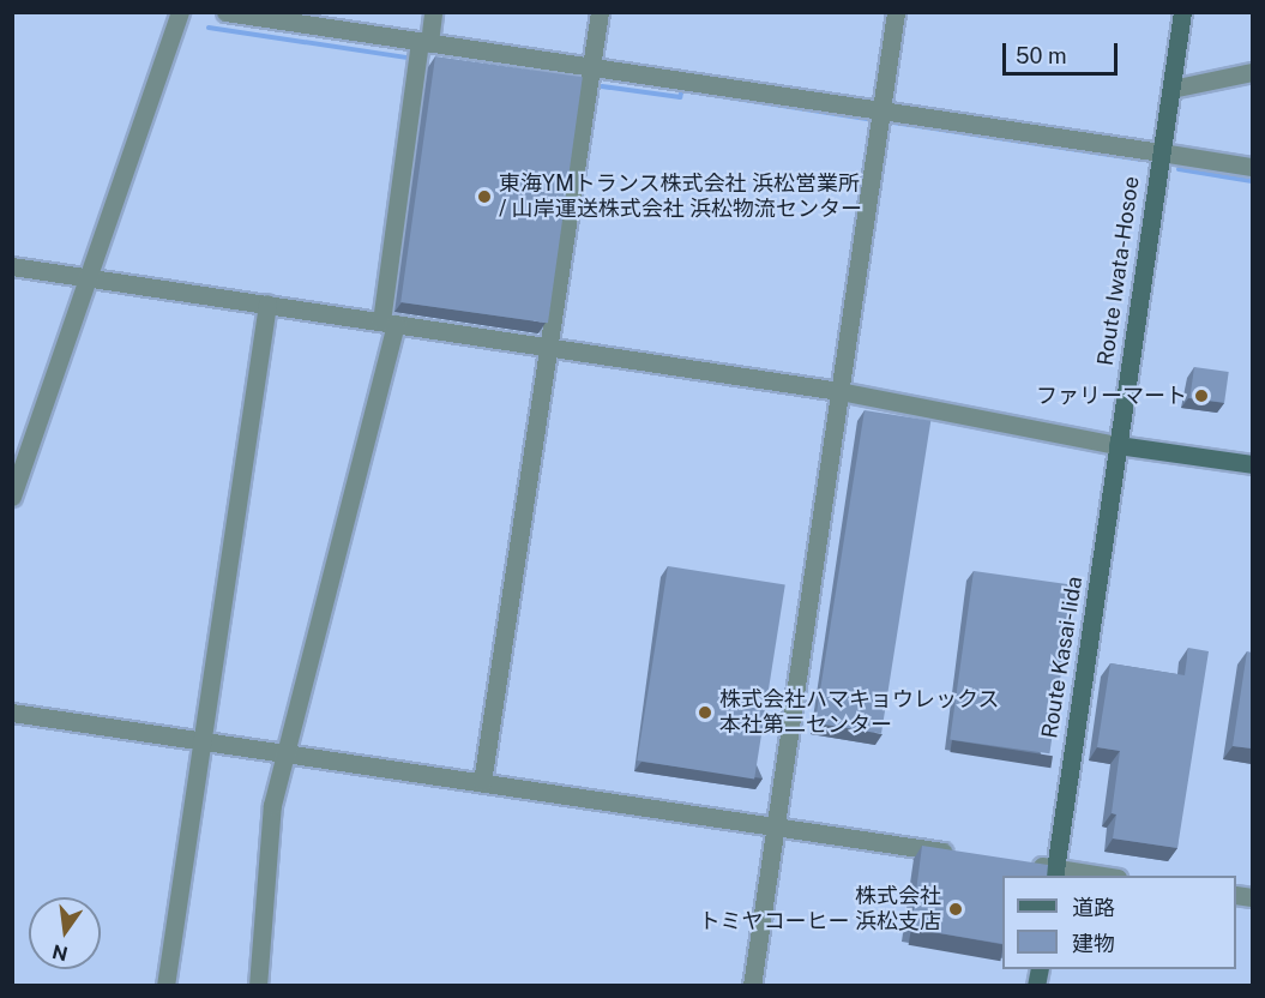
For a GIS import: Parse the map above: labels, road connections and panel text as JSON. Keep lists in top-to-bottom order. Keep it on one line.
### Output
{"streets":{"main road":["Route Iwata-Hosoe","Route Kasai-Iida"]},"crossings":[["Route Iwata-Hosoe","Route Kasai-Iida"]],"places":["東海YMトランス株式会社 浜松営業所 / 山岸運送株式会社 浜松物流センター","ファリーマート","株式会社ハマキョウレックス 本社第二センター","株式会社 トミヤコーヒー 浜松支店"],"legend":["道路","建物"],"scale_bar":"50 m","north":"bottom"}
